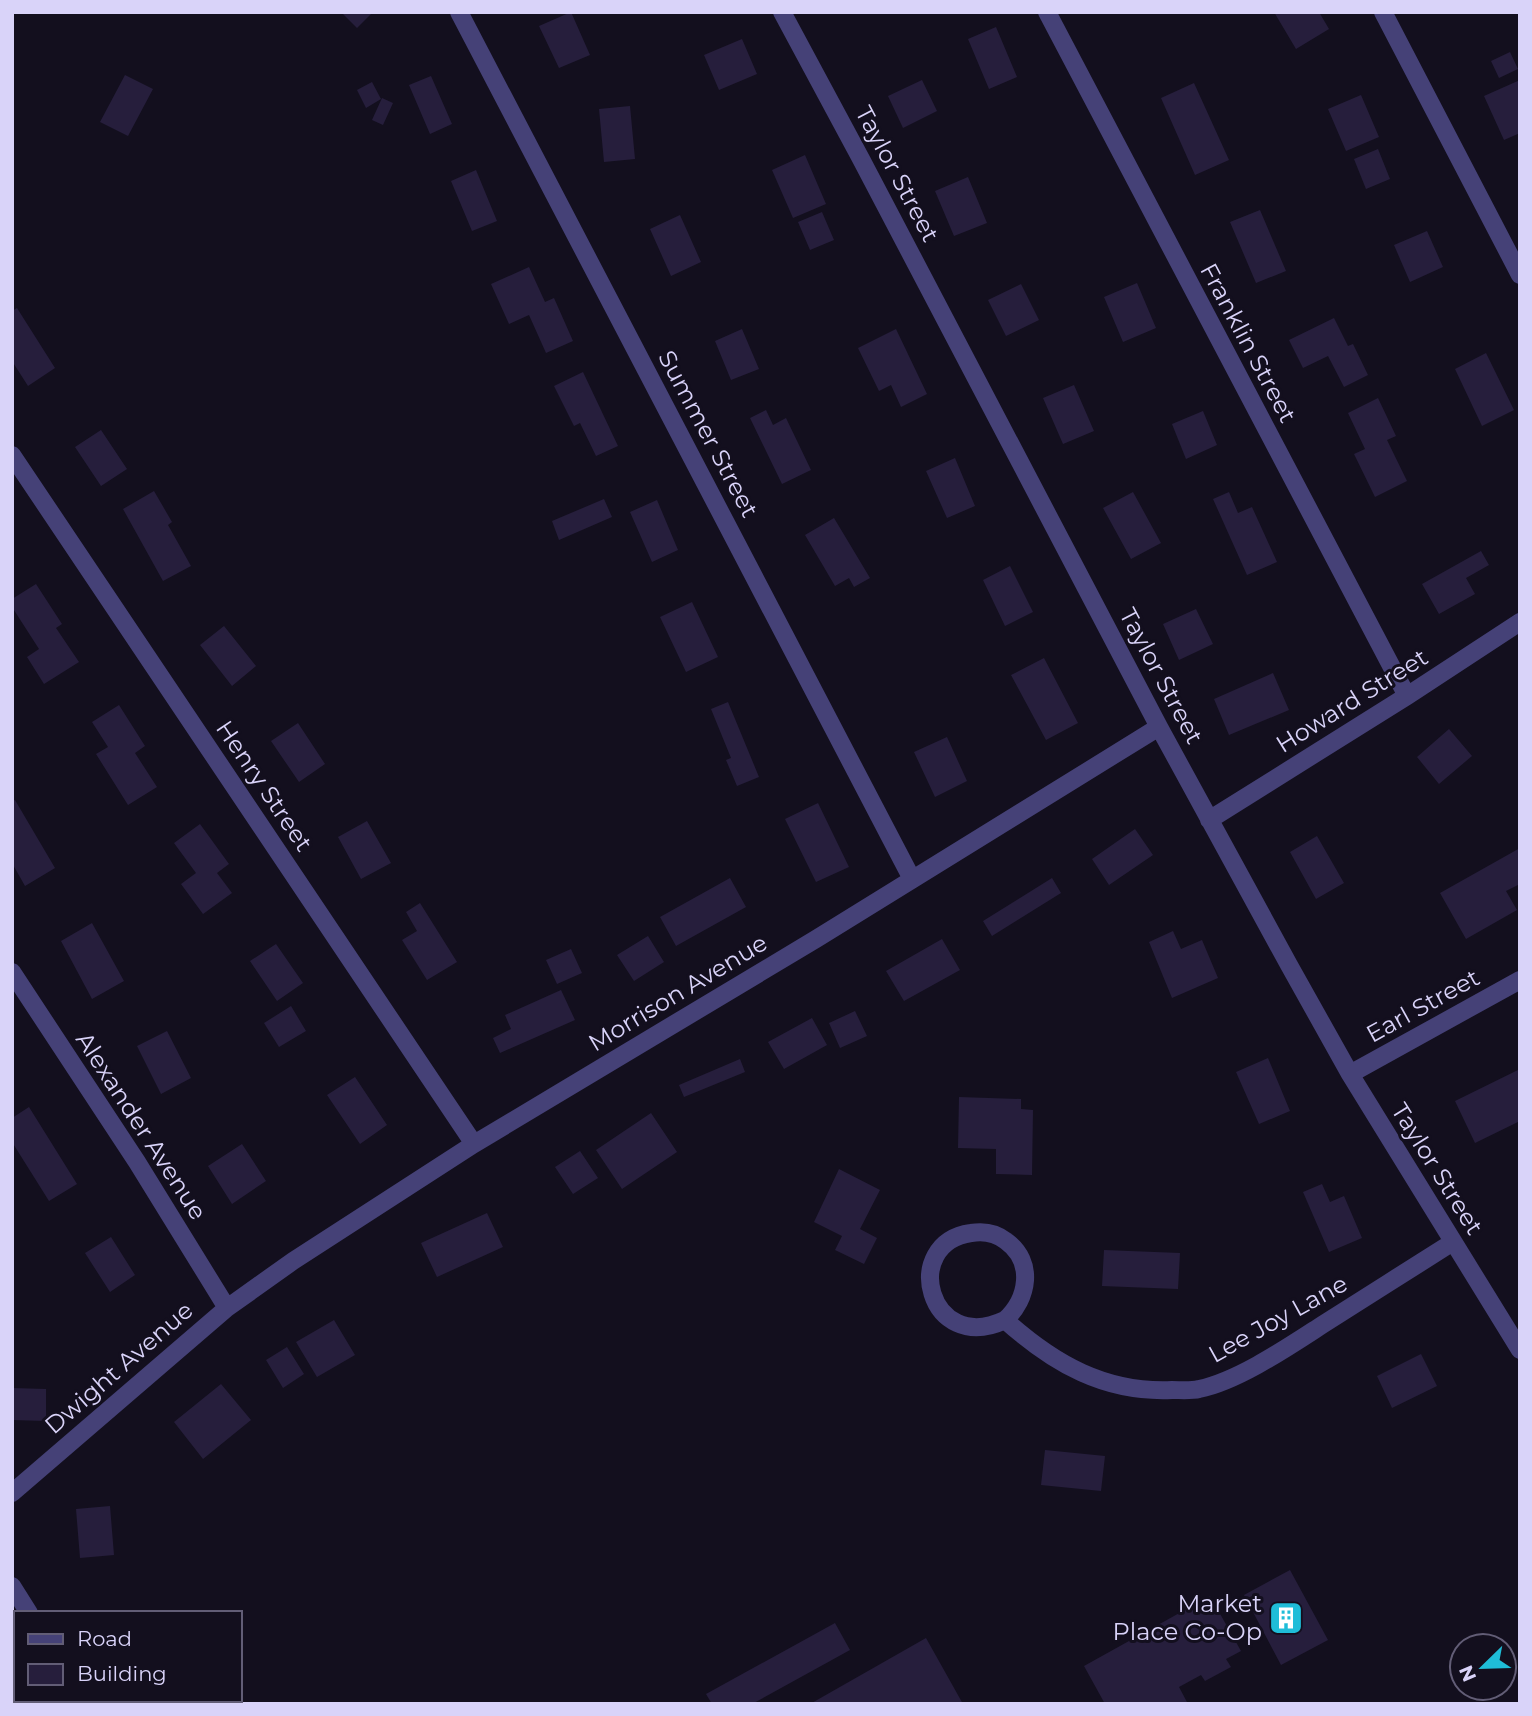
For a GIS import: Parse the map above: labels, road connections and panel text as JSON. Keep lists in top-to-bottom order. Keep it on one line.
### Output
{"streets":{"street":["Taylor Street","Franklin Street","Summer Street","Howard Street","Henry Street","Morrison Avenue","Earl Street","Alexander Avenue","Lee Joy Lane","Dwight Avenue"]},"crossings":[["Taylor Street","Howard Street"],["Taylor Street","Morrison Avenue"],["Taylor Street","Earl Street"],["Taylor Street","Lee Joy Lane"],["Franklin Street","Howard Street"],["Summer Street","Morrison Avenue"],["Henry Street","Morrison Avenue"],["Morrison Avenue","Alexander Avenue"],["Morrison Avenue","Dwight Avenue"],["Alexander Avenue","Dwight Avenue"]],"places":{"building":["Market Place Co-Op"]},"legend":["Road","Building"],"north":"bottom left"}
